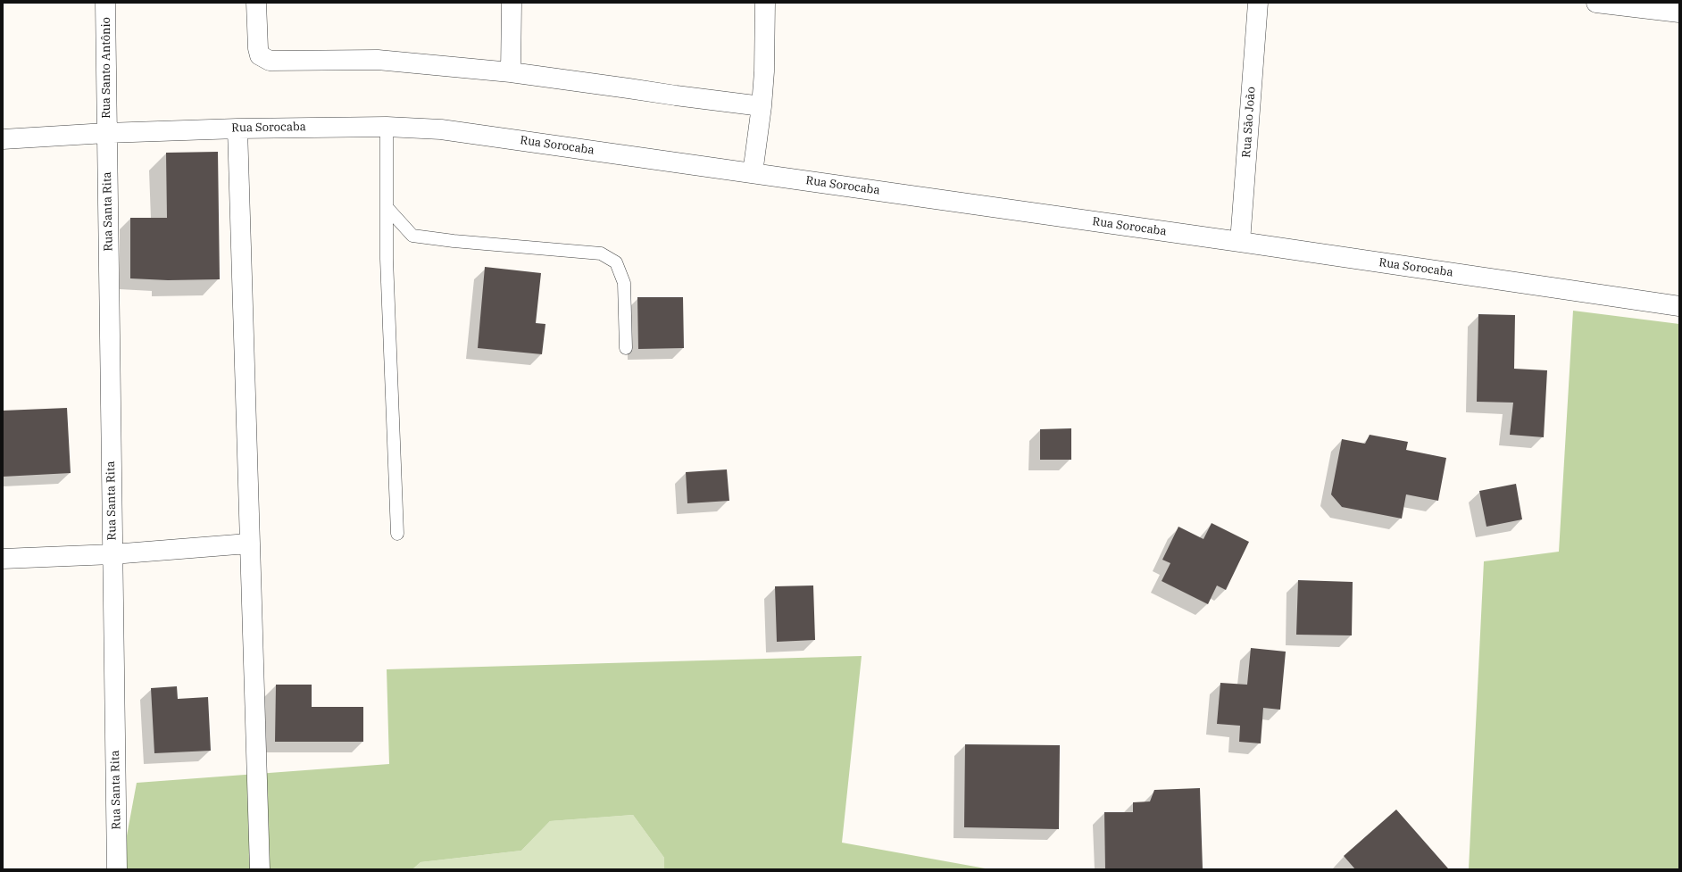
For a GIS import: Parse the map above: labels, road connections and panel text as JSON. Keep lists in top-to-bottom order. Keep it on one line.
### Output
{"streets":{"street":["Rua Santo Antônio","Rua São João","Rua Sorocaba","Rua Santa Rita"]},"crossings":[["Rua Santo Antônio","Rua Sorocaba"],["Rua Santo Antônio","Rua Santa Rita"],["Rua São João","Rua Sorocaba"],["Rua Sorocaba","Rua Santa Rita"]]}
